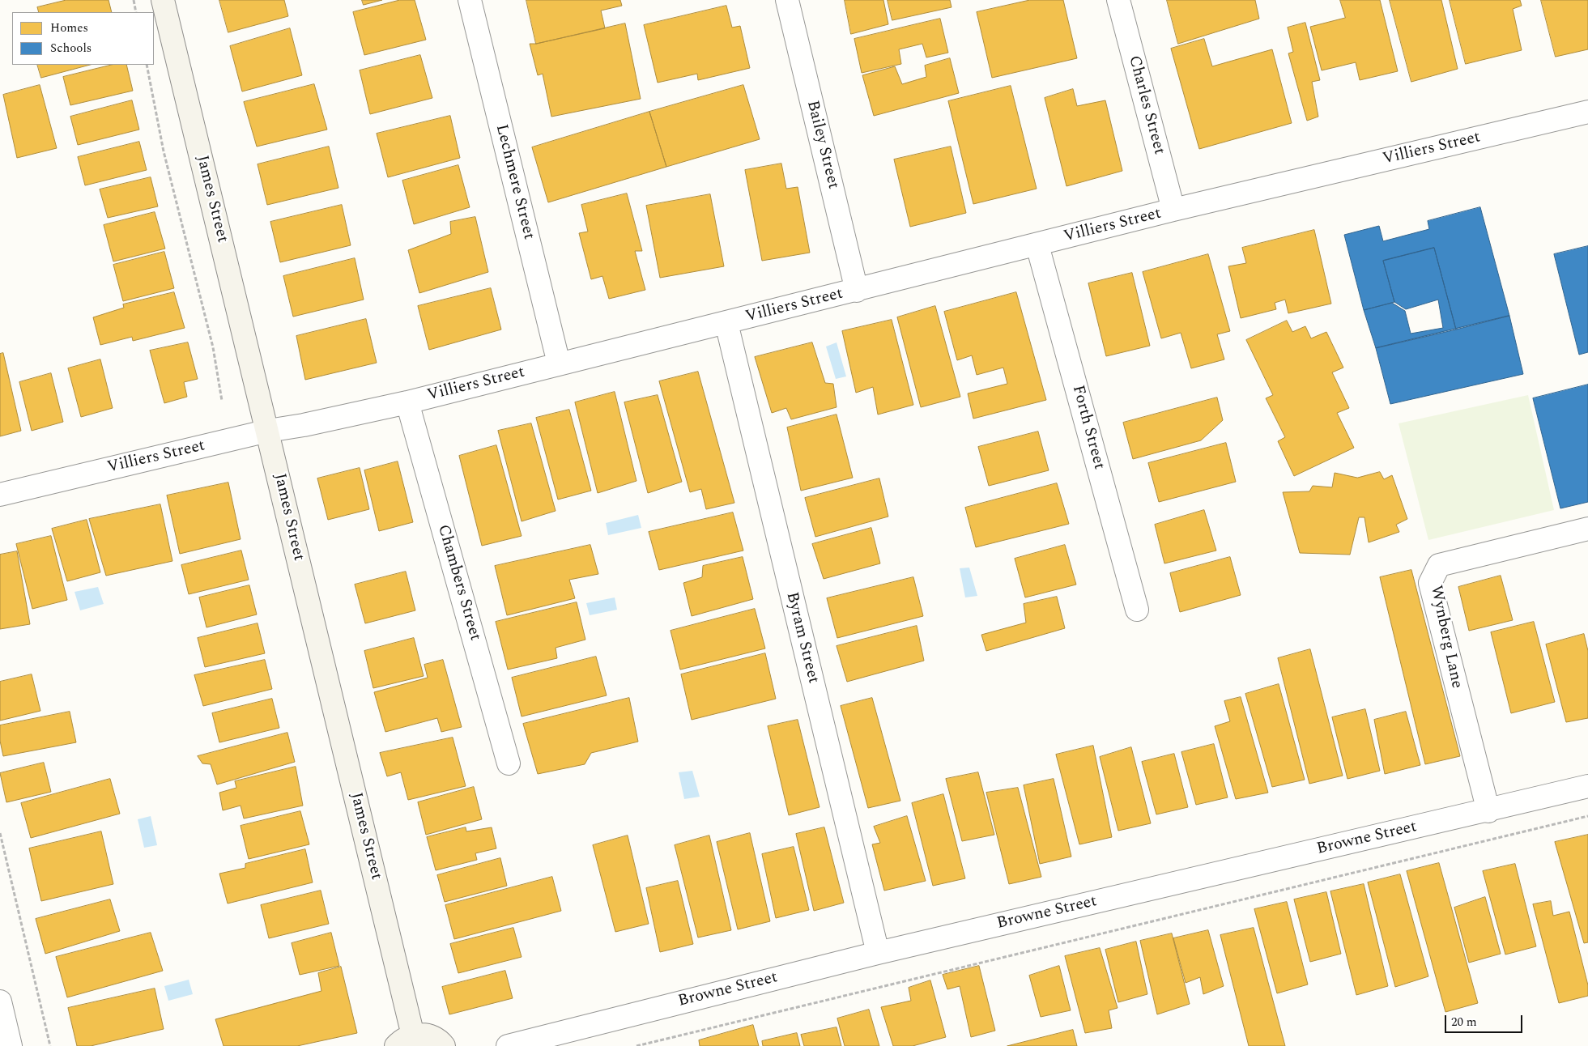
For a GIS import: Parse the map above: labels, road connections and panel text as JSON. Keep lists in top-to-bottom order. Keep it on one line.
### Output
{"streets":{"street":["Charles Street","Bailey Street","Villiers Street","Lechmere Street","James Street","Forth Street","Chambers Street","Wynberg Lane","Byram Street","Browne Street"]},"crossings":[["Charles Street","Villiers Street"],["Bailey Street","Villiers Street"],["Villiers Street","Lechmere Street"],["Villiers Street","James Street"],["Villiers Street","Forth Street"],["Villiers Street","Chambers Street"],["Villiers Street","Byram Street"],["Wynberg Lane","Browne Street"],["Byram Street","Browne Street"]],"legend":["Homes","Schools"],"scale_bar":"20 m"}
